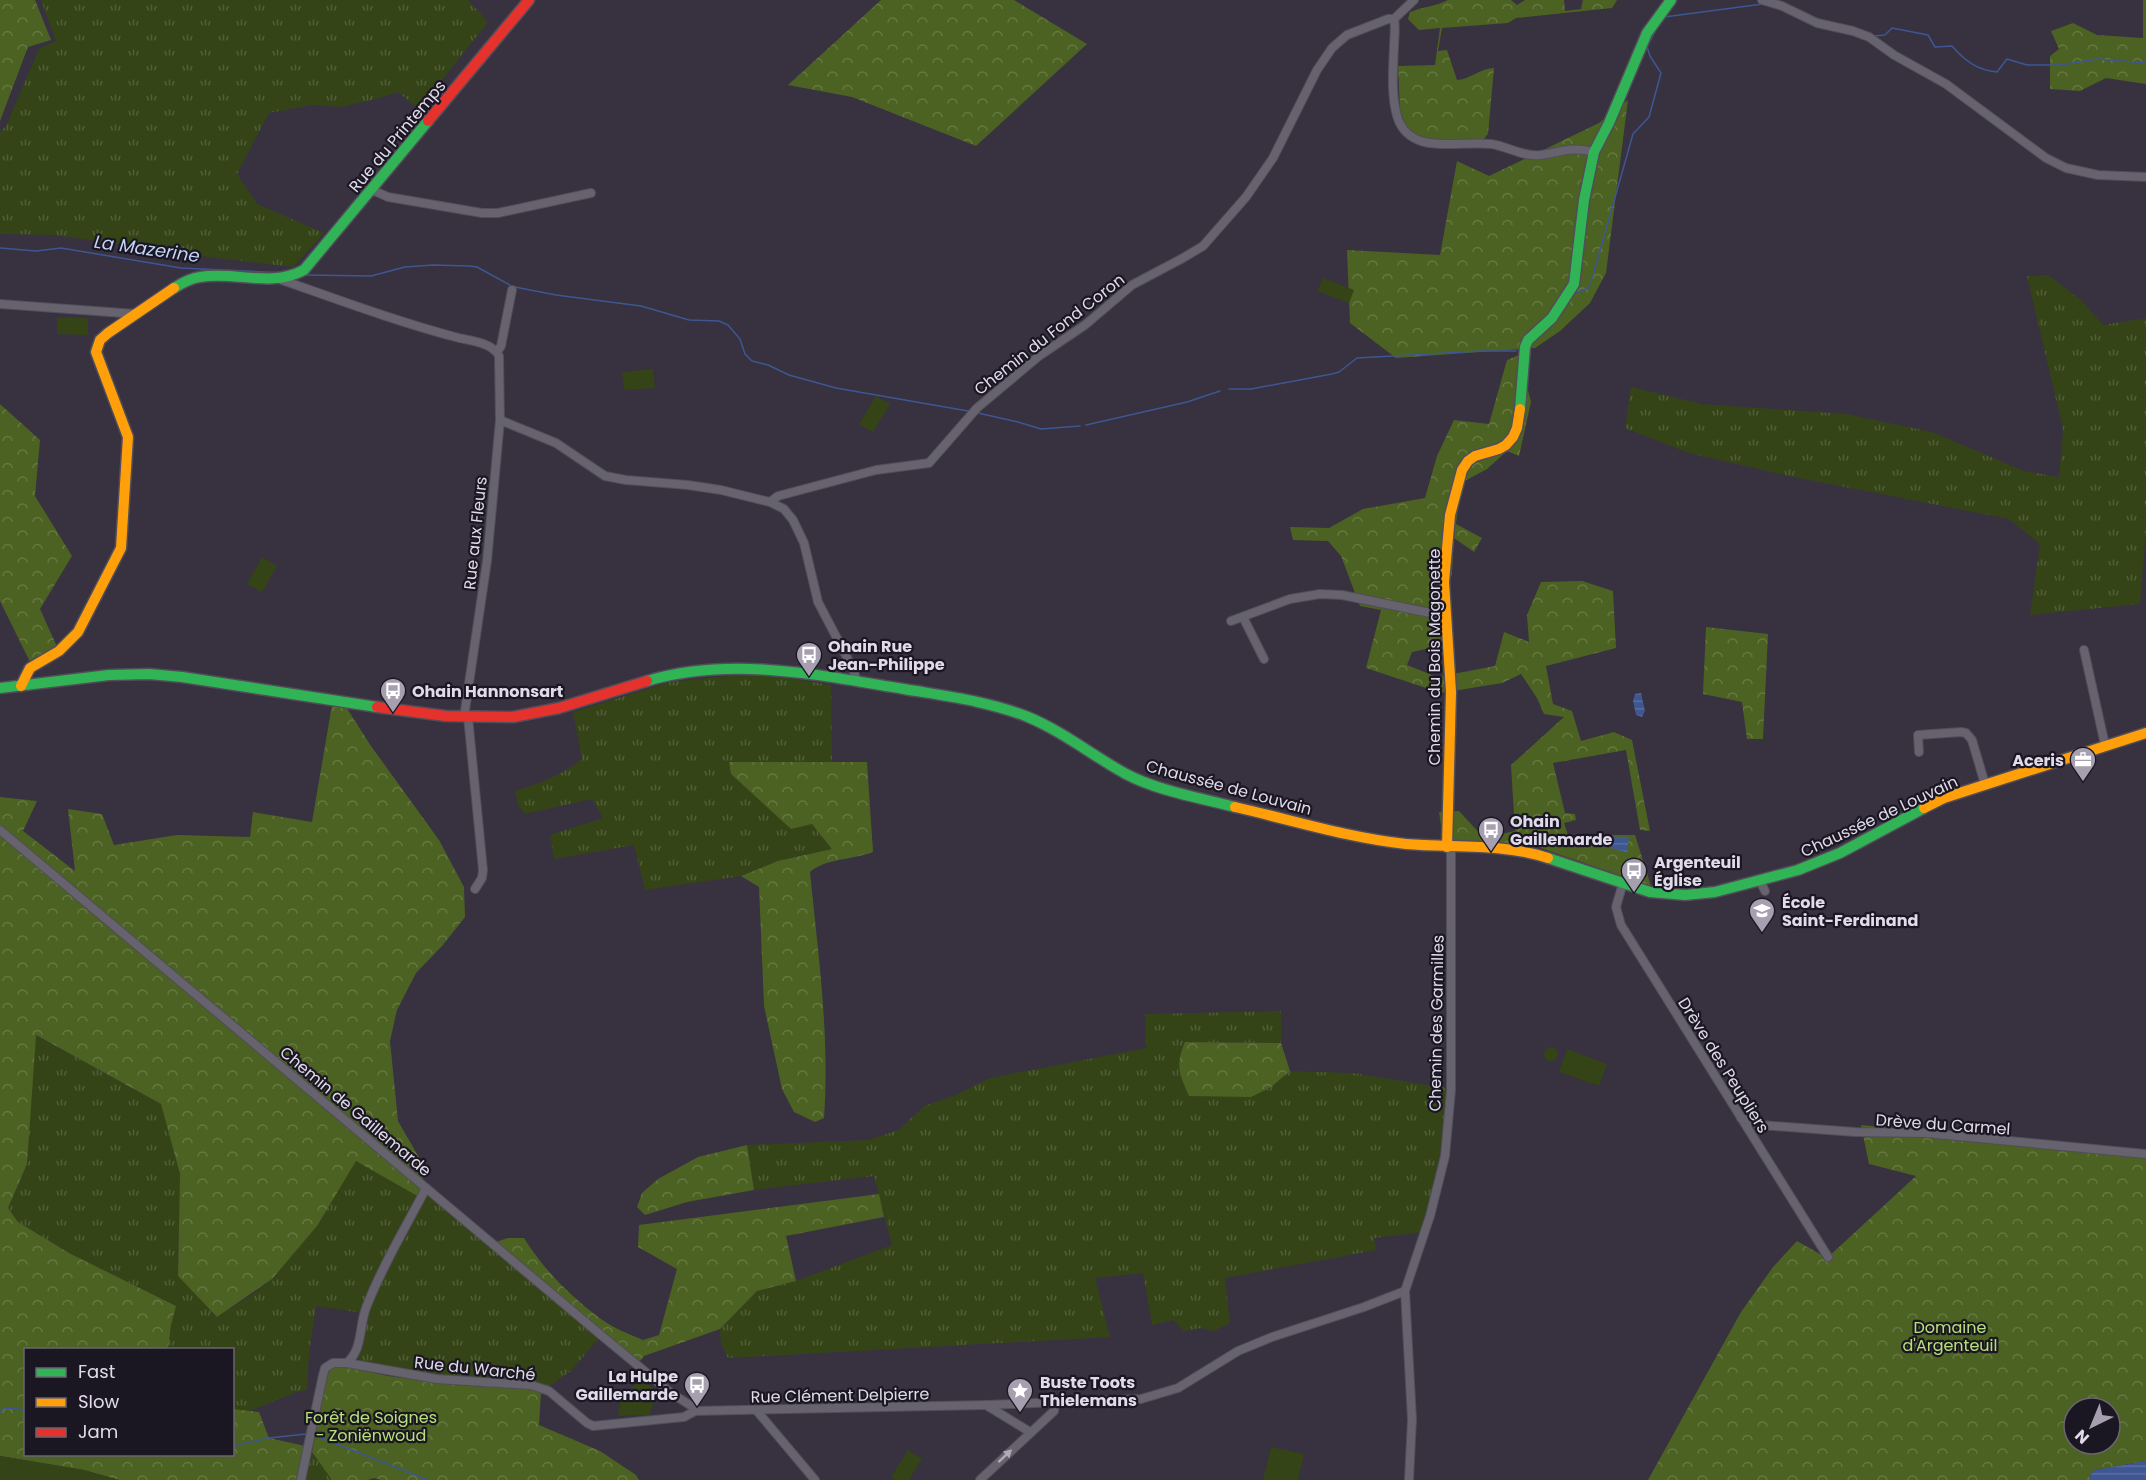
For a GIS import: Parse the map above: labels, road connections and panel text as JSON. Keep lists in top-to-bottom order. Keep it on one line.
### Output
{"streets":{"main road":["Rue du Printemps","Chemin du Bois Magonette","Chaussée de Louvain"],"street":["Chemin du Fond Coron","Rue aux Fleurs","Chemin des Garmilles","Drève des Peupliers","Chemin de Gaillemarde","Drève du Carmel","Rue du Warché","Rue Clément Delpierre"]},"crossings":[["Rue aux Fleurs","Chaussée de Louvain"],["Chemin du Bois Magonette","Chaussée de Louvain"],["Chemin du Bois Magonette","Chemin des Garmilles"],["Chaussée de Louvain","Chemin des Garmilles"],["Chaussée de Louvain","Drève des Peupliers"],["Chemin des Garmilles","Rue Clément Delpierre"],["Drève des Peupliers","Drève du Carmel"],["Chemin de Gaillemarde","Rue du Warché"],["Chemin de Gaillemarde","Rue Clément Delpierre"],["Rue du Warché","Rue Clément Delpierre"]],"water":["La Mazerine"],"parks":["Domaine d'Argenteuil","Forêt de Soignes - Zoniënwoud"],"places":{"bus stop":["Ohain Rue Jean-Philippe","Ohain Hannonsart","Ohain Gaillemarde","Argenteuil Église","La Hulpe Gaillemarde"],"office":["Aceris"],"school or university":["École Saint-Ferdinand"],"place":["Buste Toots Thielemans"]},"legend":["Fast","Slow","Jam"],"north":"bottom left"}
